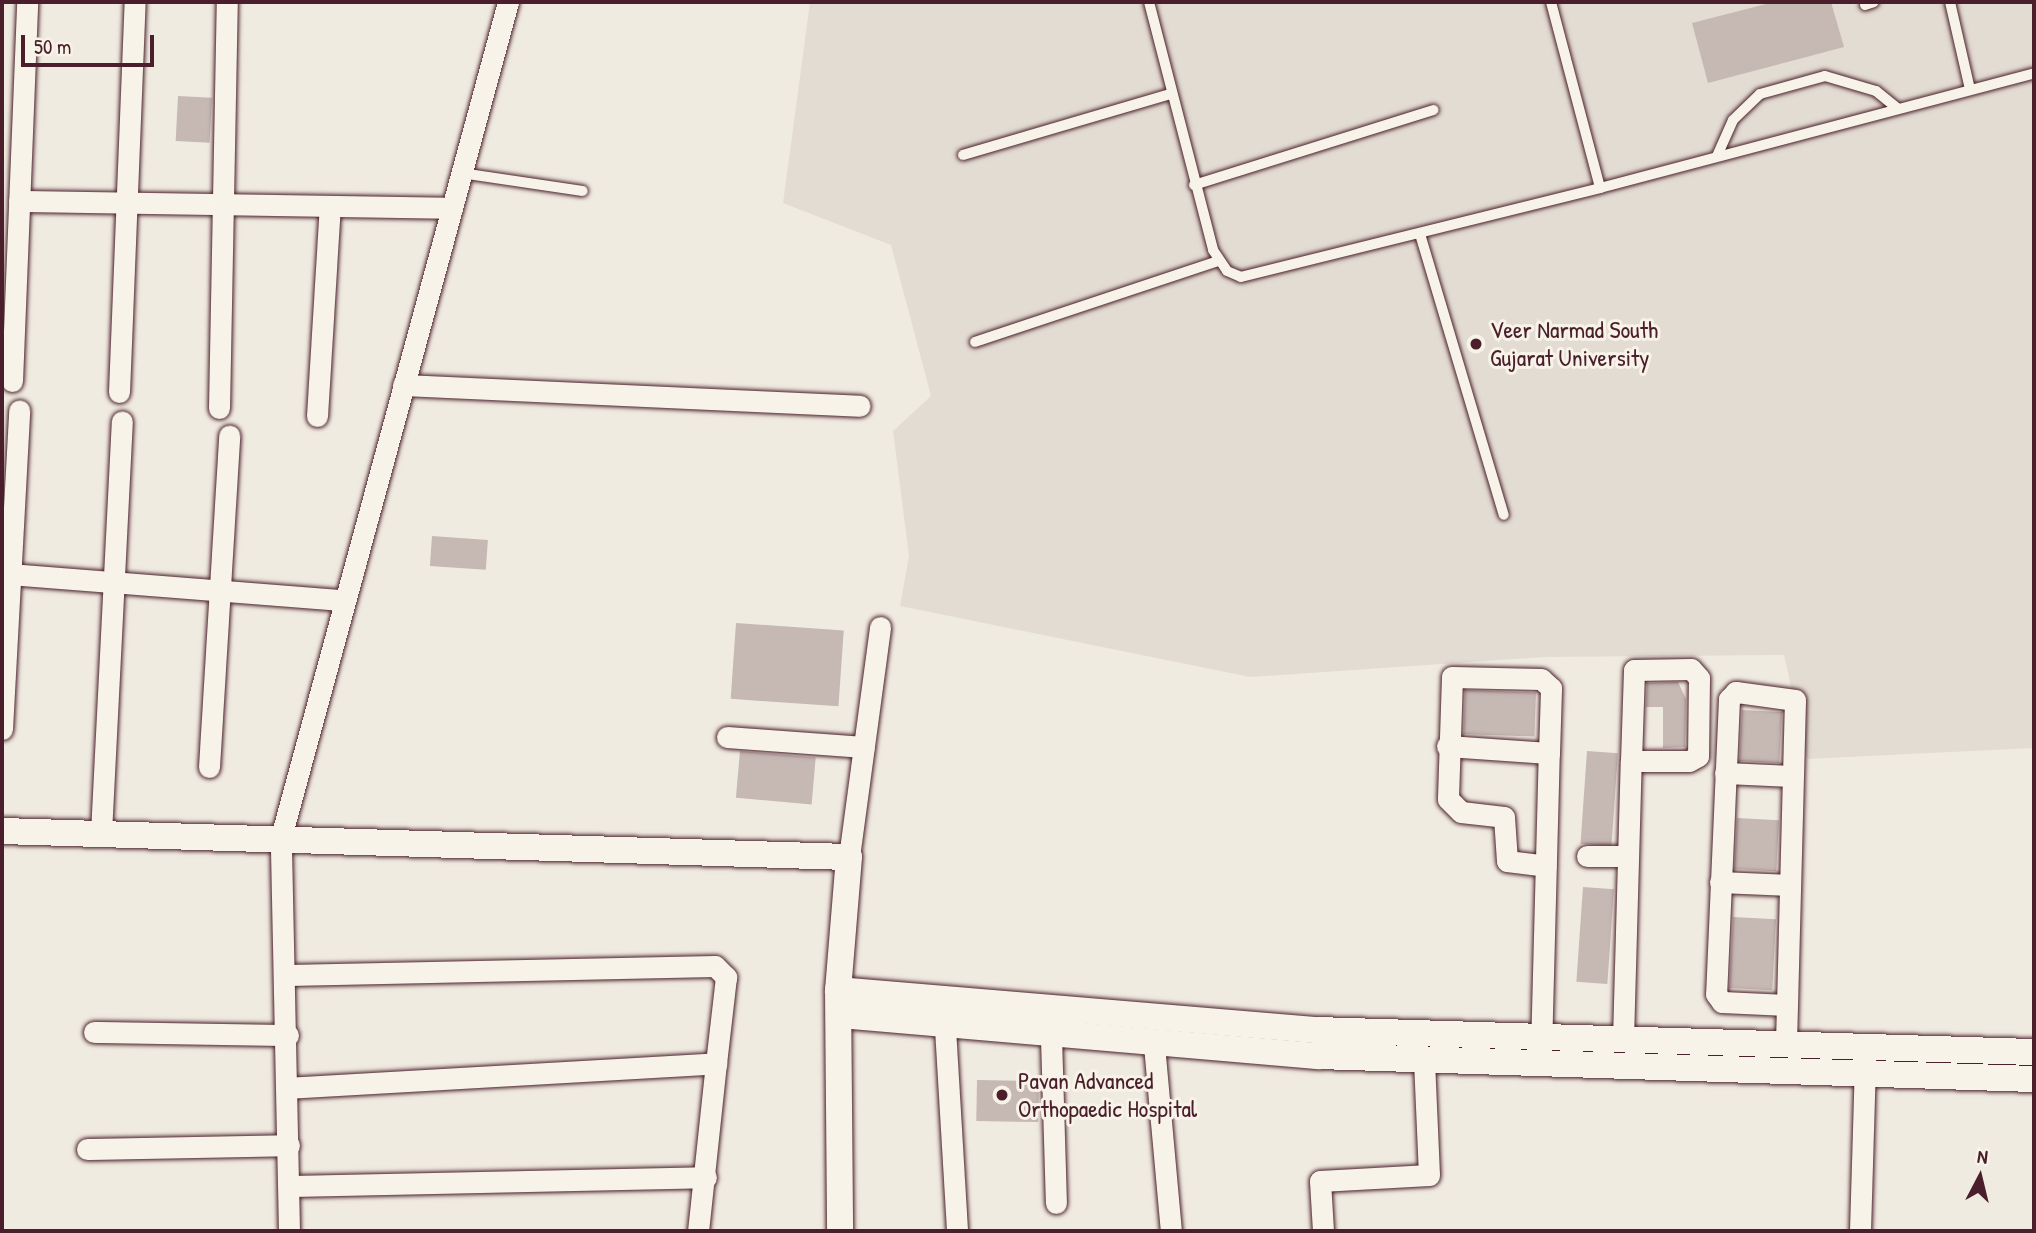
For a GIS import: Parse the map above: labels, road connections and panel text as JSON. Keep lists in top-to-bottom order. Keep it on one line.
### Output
{"places":["Veer Narmad South Gujarat University","Pavan Advanced Orthopaedic Hospital"],"scale_bar":"50 m","north":"top"}
